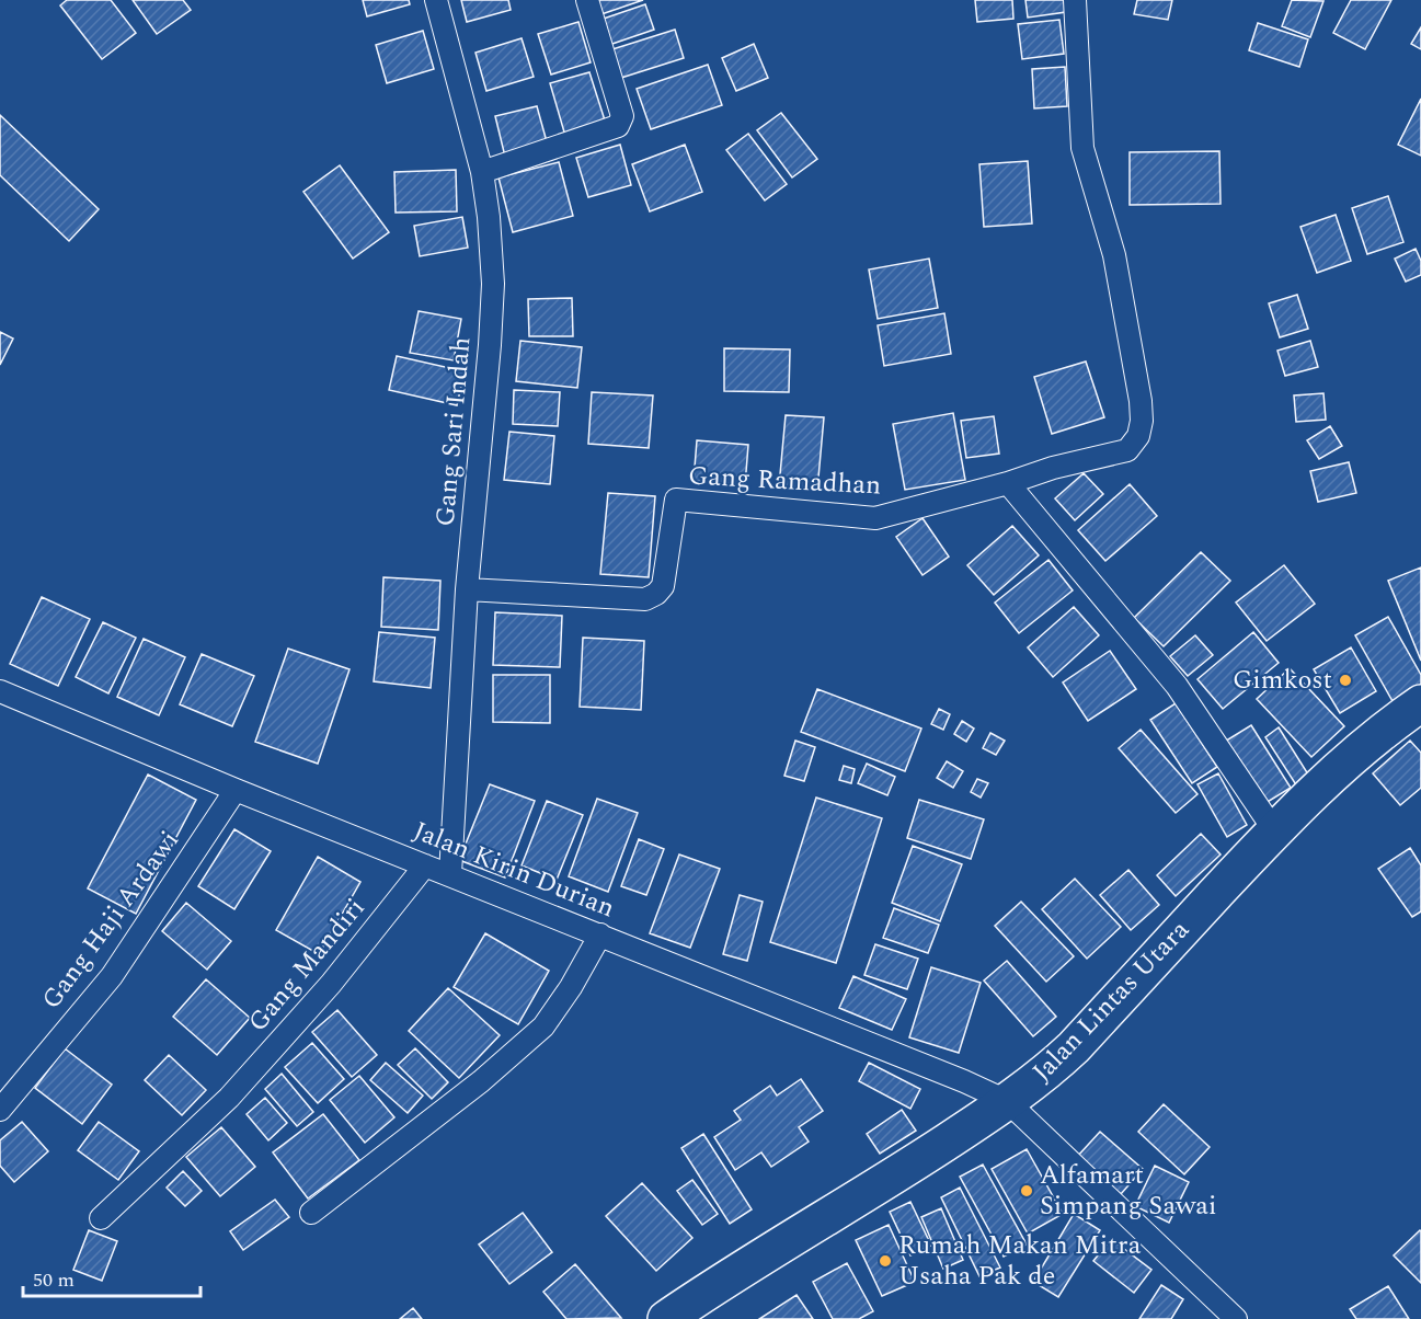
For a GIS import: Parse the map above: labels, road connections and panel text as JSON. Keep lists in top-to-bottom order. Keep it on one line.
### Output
{"streets":{"highway":["Jalan Lintas Utara"],"street":["Gang Sari Indah","Gang Ramadhan","Jalan Kirin Durian","Gang Haji Ardawi","Gang Mandiri"]},"crossings":[["Gang Sari Indah","Gang Ramadhan"],["Gang Sari Indah","Jalan Kirin Durian"],["Jalan Kirin Durian","Gang Haji Ardawi"],["Jalan Kirin Durian","Gang Mandiri"],["Jalan Kirin Durian","Jalan Lintas Utara"]],"places":["Gimkost","Alfamart Simpang Sawai","Rumah Makan Mitra Usaha Pak de"],"scale_bar":"50 m"}
